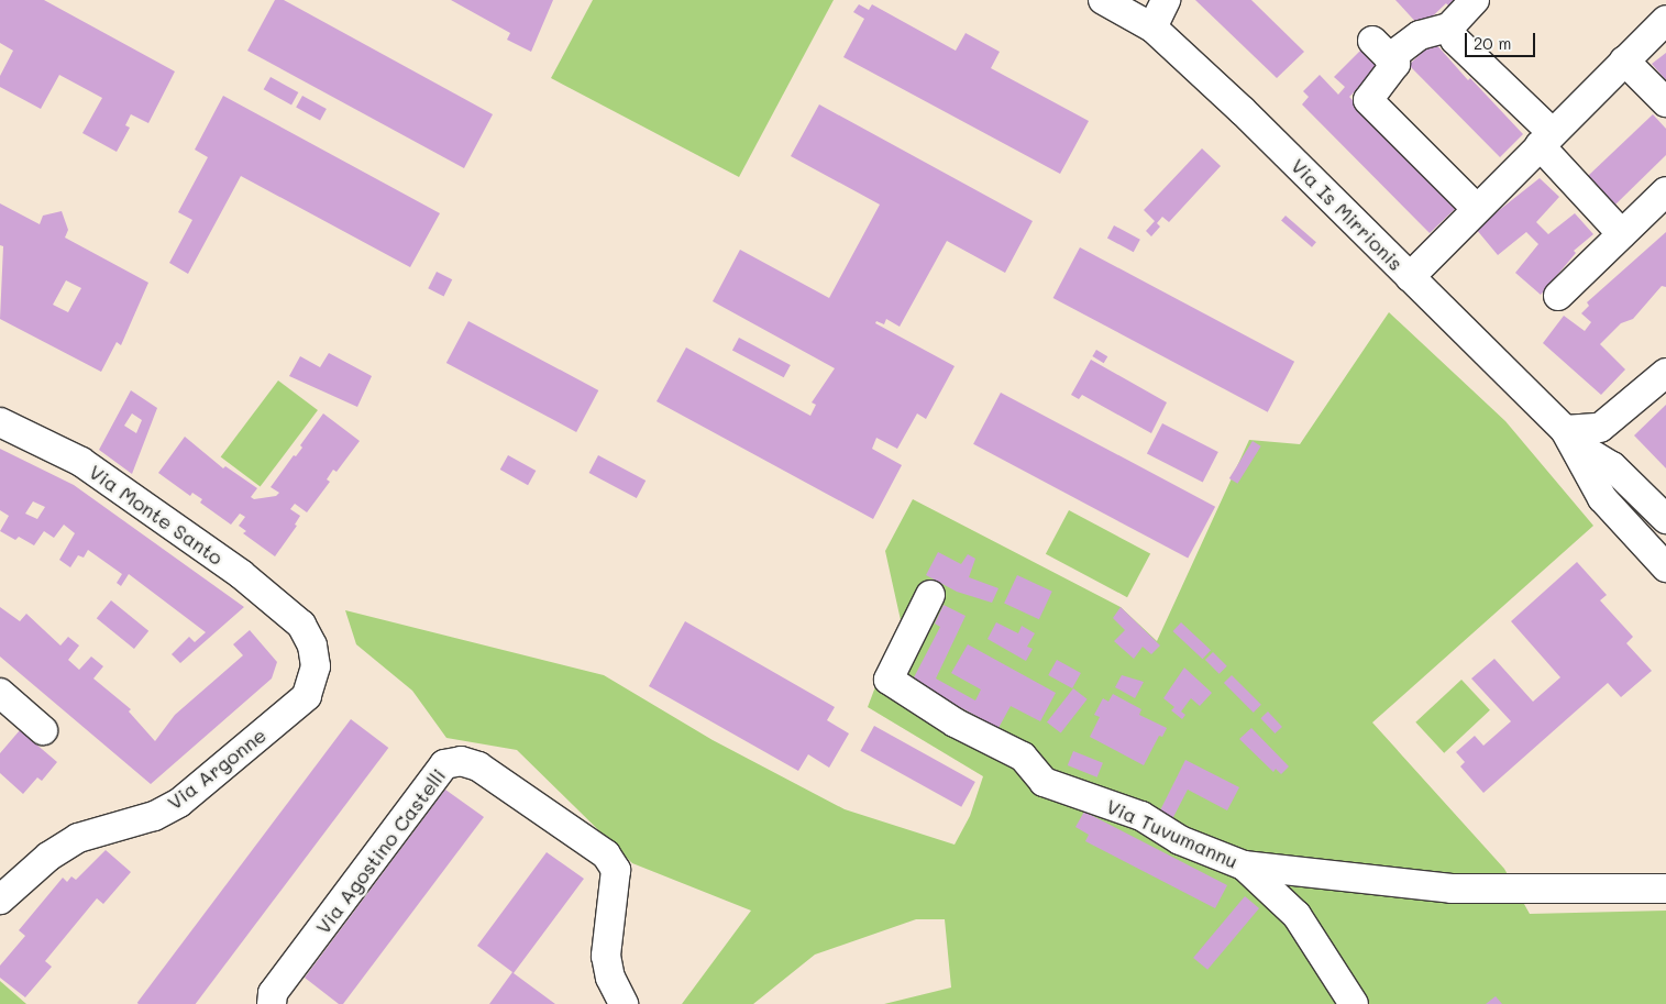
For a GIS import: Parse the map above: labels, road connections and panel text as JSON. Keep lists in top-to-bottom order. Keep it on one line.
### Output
{"streets":{"street":["Via Is Mirrionis","Via Monte Santo","Via Argonne","Via Tuvumannu","Via Agostino Castelli"]},"crossings":[["Via Monte Santo","Via Argonne"]],"scale_bar":"20 m"}
